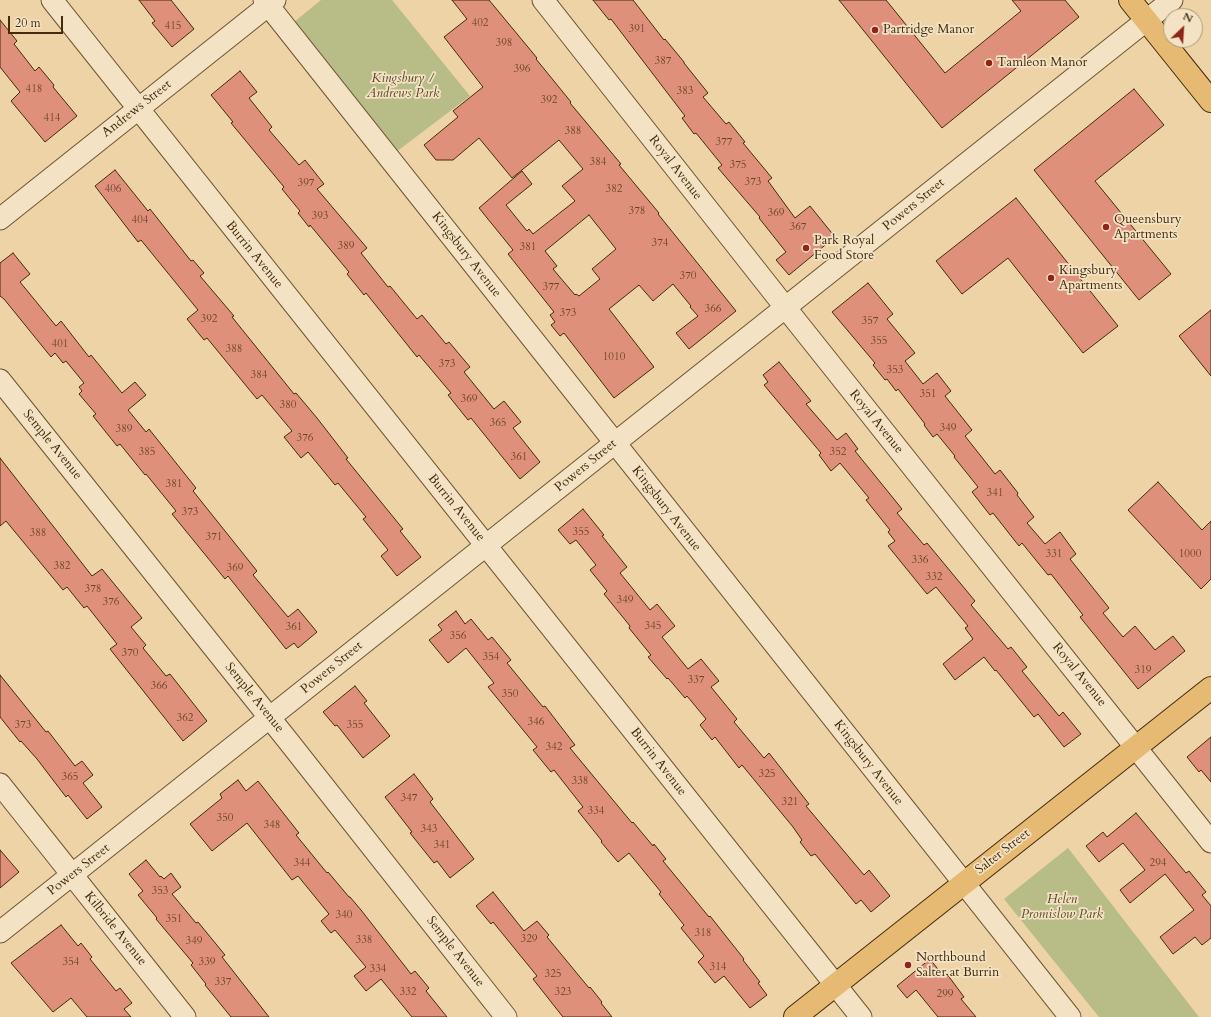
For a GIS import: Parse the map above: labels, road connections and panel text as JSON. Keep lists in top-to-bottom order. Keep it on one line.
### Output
{"streets":{"main road":["Salter Street"],"street":["Andrews Street","Royal Avenue","Powers Street","Burrin Avenue","Kingsbury Avenue","Semple Avenue","Kilbride Avenue"]},"crossings":[["Andrews Street","Burrin Avenue"],["Andrews Street","Kingsbury Avenue"],["Royal Avenue","Powers Street"],["Royal Avenue","Salter Street"],["Powers Street","Burrin Avenue"],["Powers Street","Kingsbury Avenue"],["Powers Street","Semple Avenue"],["Powers Street","Kilbride Avenue"],["Burrin Avenue","Salter Street"],["Kingsbury Avenue","Salter Street"]],"parks":["Kingsbury / Andrews Park","Helen Promislow Park"],"places":["Partridge Manor","Tamleon Manor","Queensbury Apartments","Park Royal Food Store","Kingsbury Apartments","Northbound Salter at Burrin"],"house_numbers":["402","415","391","398","387","396","418","383","392","414","388","377","384","375","373","397","406","382","378","369","393","404","367","374","389","381","370","377","366","373","392","357","355","401","388","1010","373","353","384","351","369","380","365","349","389","376","385","352","361","381","341","373","355","388","371","331","1000","336","382","369","332","378","349","376","345","361","356","370","354","319","337","366","350","362","346","373","355","342","325","365","338","347","321","334","350","348","343","341","344","294","353","340","351","318","329","338","349","354","339","314","334","325","337","332","323","299"],"scale_bar":"20 m","north":"top right"}
